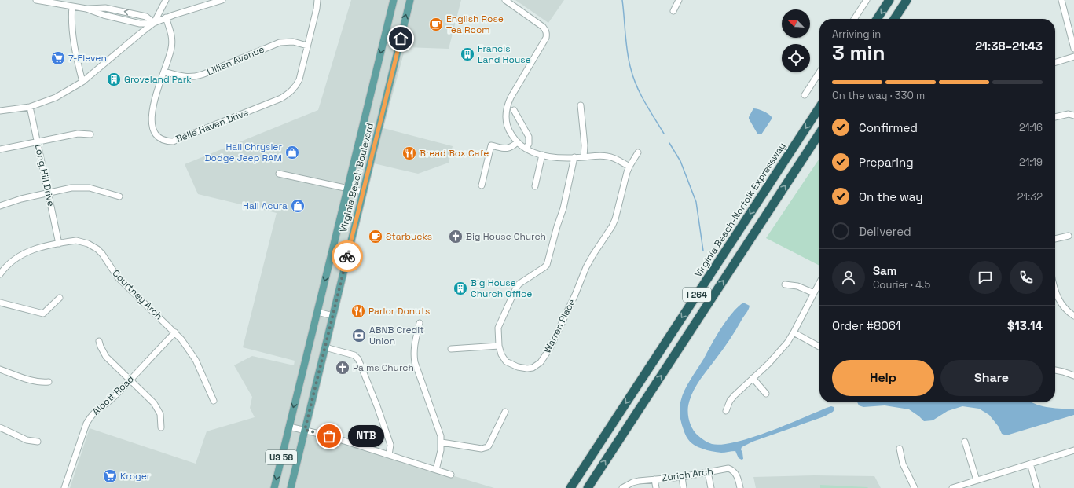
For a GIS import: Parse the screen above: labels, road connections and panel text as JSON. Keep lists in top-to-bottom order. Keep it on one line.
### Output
{"streets":{"highway":["Virginia Beach-Norfolk Expressway","I 264"],"main road":["Virginia Beach Boulevard","US 58"],"street":["Lillian Avenue","Belle Haven Drive","Long Hill Drive","Courtney Arch","Warren Place","Alcott Road","Zurich Arch"]},"crossings":[["Lillian Avenue","Belle Haven Drive"],["Long Hill Drive","Courtney Arch"],["Courtney Arch","Alcott Road"]],"places":{"cafe":["English Rose Tea Room","Starbucks"],"building":["Francis Land House","Groveland Park","Big House Church Office"],"supermarket":["7-Eleven","Kroger"],"shop":["Hall Chrysler Dodge Jeep RAM","Hall Acura"],"restaurant":["Bread Box Cafe","Parlor Donuts"],"church":["Big House Church","Palms Church"],"bank":["ABNB Credit Union"],"other":["NTB"]},"north":"top left","page":{"heading":["3 min","Arriving in","21:38–21:43"],"panel":["Sam","Courier · 4.5","Order #8061","$13.14"],"bar":"On the way · 330 m","list":[["Confirmed","21:16"],["Preparing","21:19"],["On the way","21:32"],"Delivered"],"buttons":["Help","Share"],"bubble":"NTB"}}
